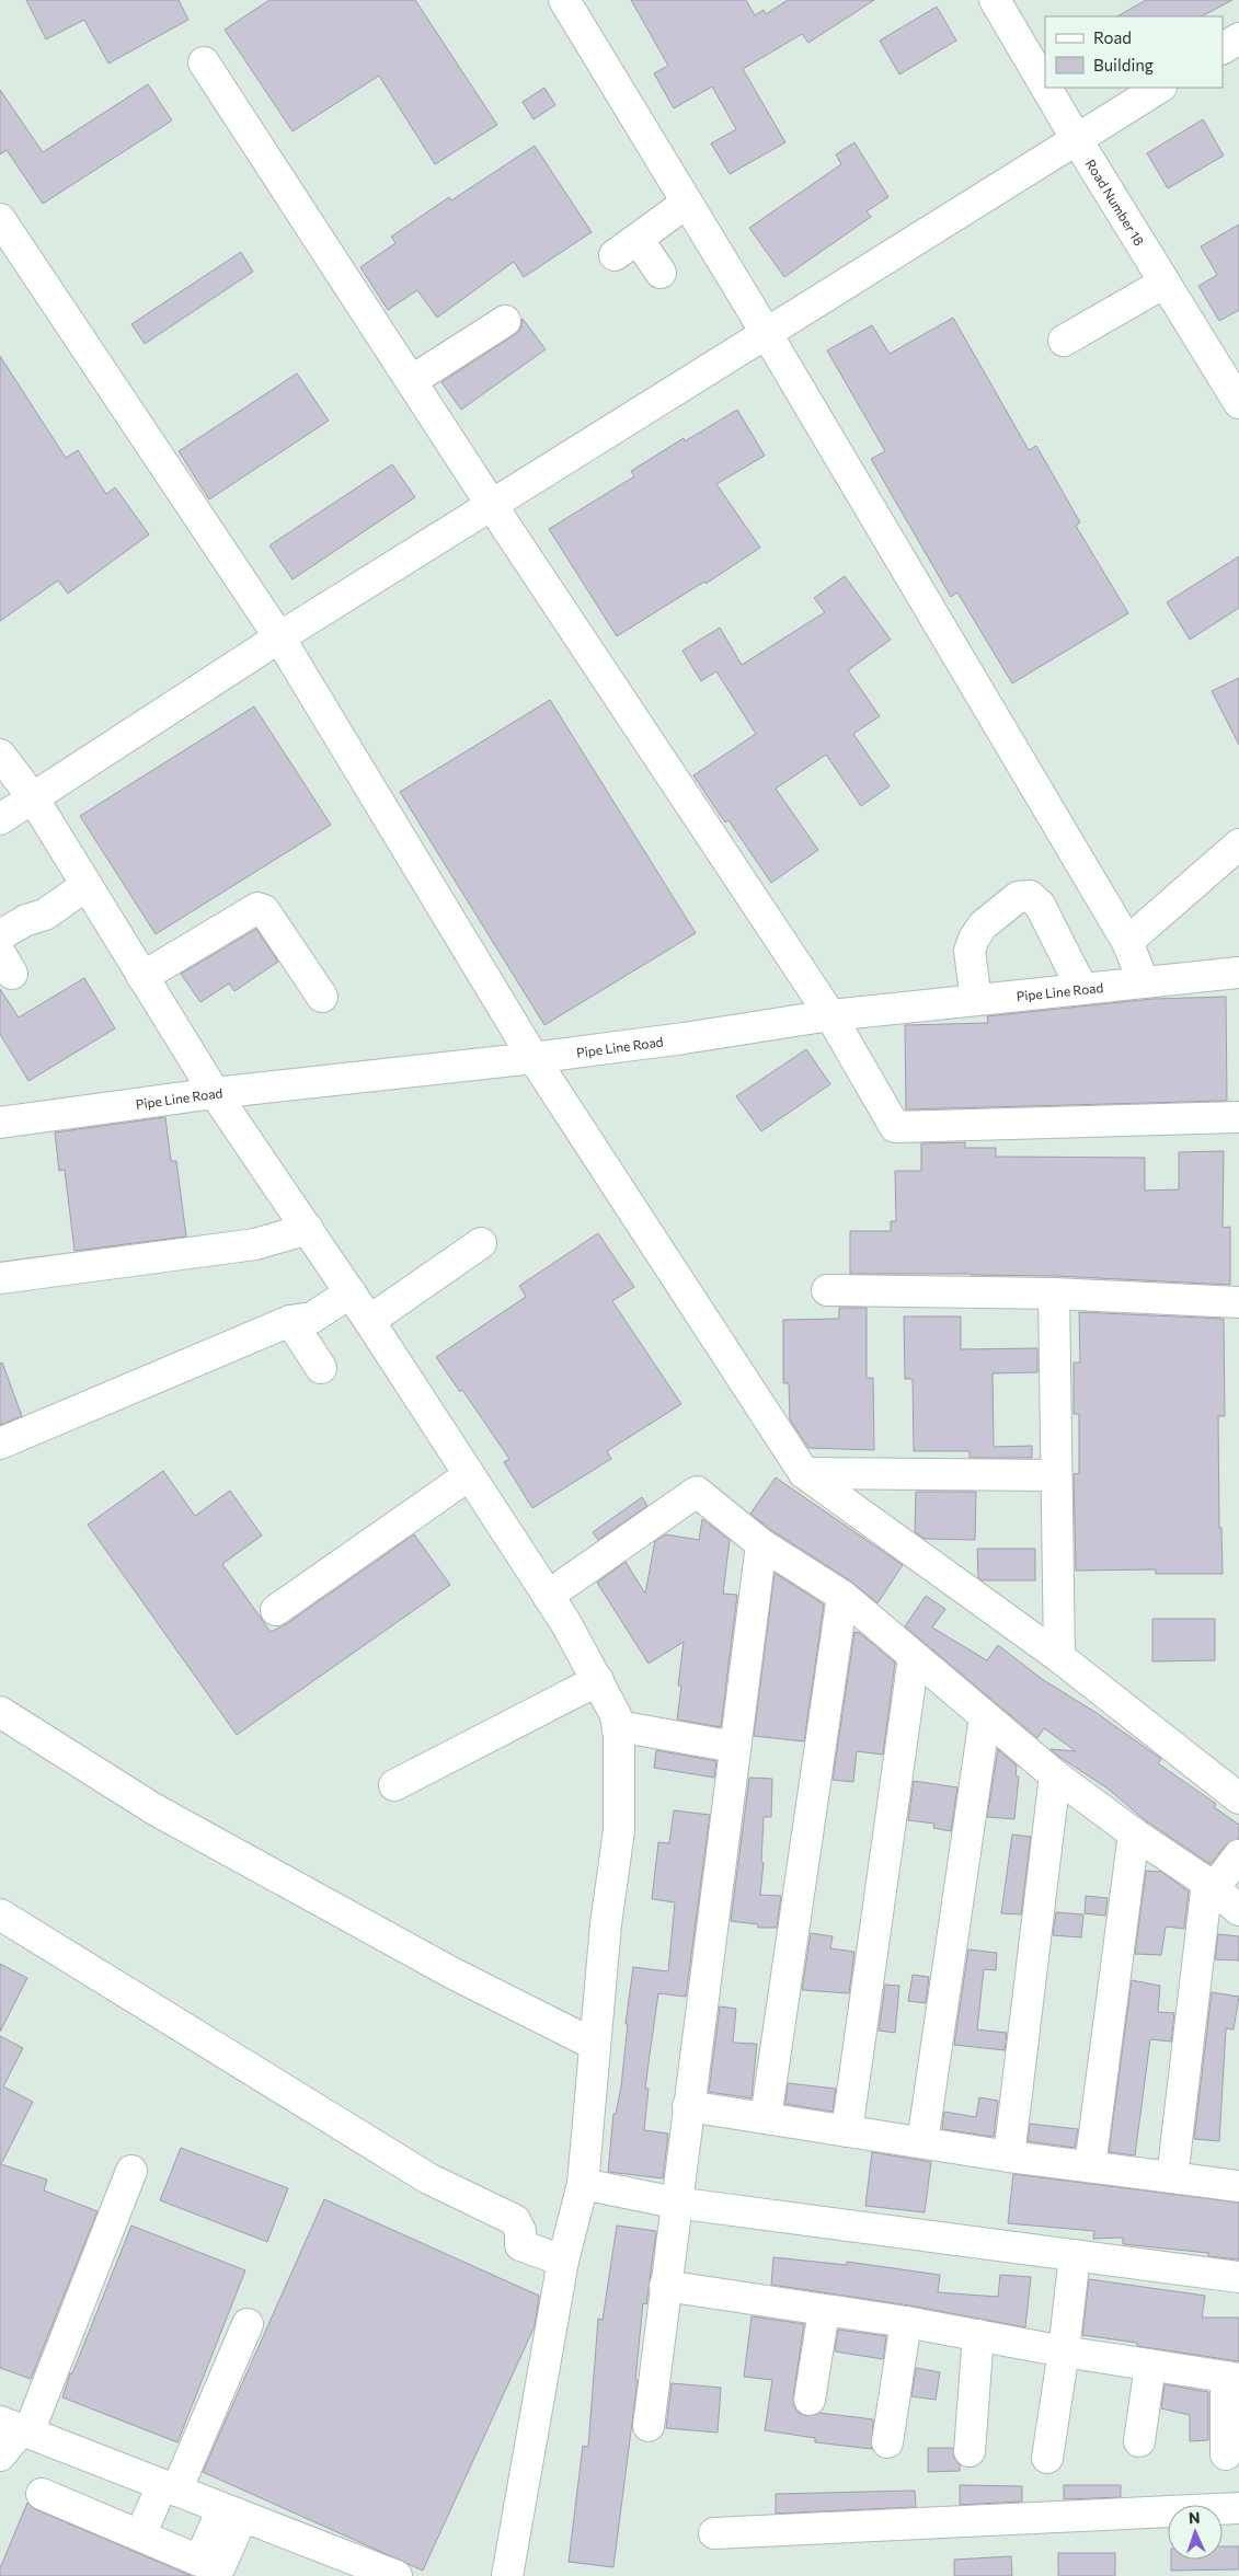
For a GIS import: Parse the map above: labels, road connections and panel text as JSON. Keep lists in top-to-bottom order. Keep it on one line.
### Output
{"streets":{"street":["Road Number 18","Pipe Line Road"]},"legend":["Road","Building"],"north":"top"}
